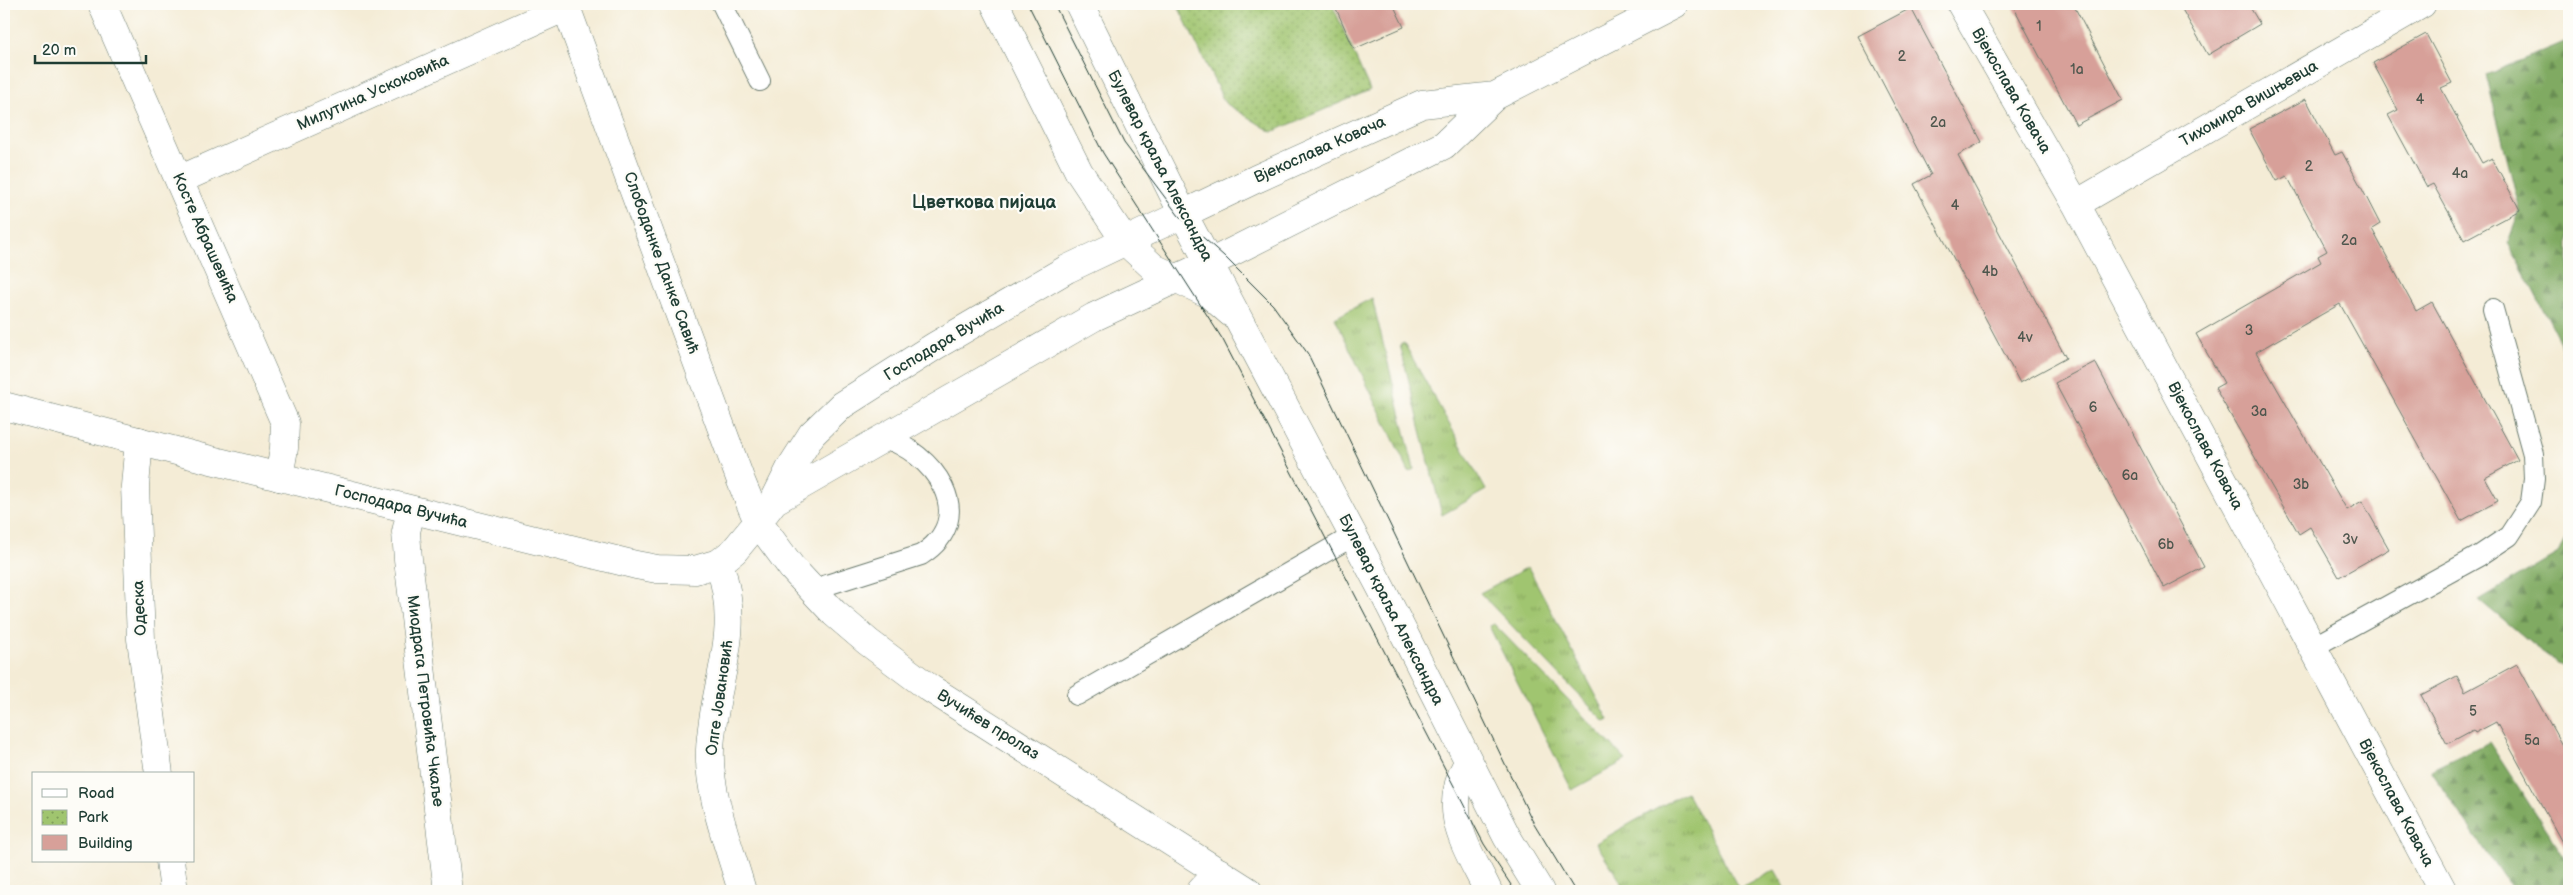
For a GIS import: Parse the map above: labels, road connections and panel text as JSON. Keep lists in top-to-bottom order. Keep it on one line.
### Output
{"streets":{"street":["Вјекослава Ковача","Милутина Ускоковића","Тихомира Вишњевца","Булевар краља Александра","Косте Абрашевића","Слободанке Данке Савић","Господара Вучића","Одеска","Олге Јовановић","Миодрага Петровића Чкаље","Вучићев пролаз"]},"crossings":[["Вјекослава Ковача","Тихомира Вишњевца"],["Вјекослава Ковача","Булевар краља Александра"],["Вјекослава Ковача","Господара Вучића"],["Милутина Ускоковића","Косте Абрашевића"],["Милутина Ускоковића","Слободанке Данке Савић"],["Булевар краља Александра","Господара Вучића"],["Косте Абрашевића","Господара Вучића"],["Слободанке Данке Савић","Господара Вучића"],["Слободанке Данке Савић","Вучићев пролаз"],["Господара Вучића","Одеска"],["Господара Вучића","Олге Јовановић"],["Господара Вучића","Миодрага Петровића Чкаље"],["Господара Вучића","Вучићев пролаз"]],"districts":["Цветкова пијаца"],"house_numbers":["1","2","1a","4","2a","2","4a","4","2a","4b","3","4v","6","3a","6a","3b","3v","6b","5","5a"],"legend":["Road","Park","Building"],"scale_bar":"20 m"}
